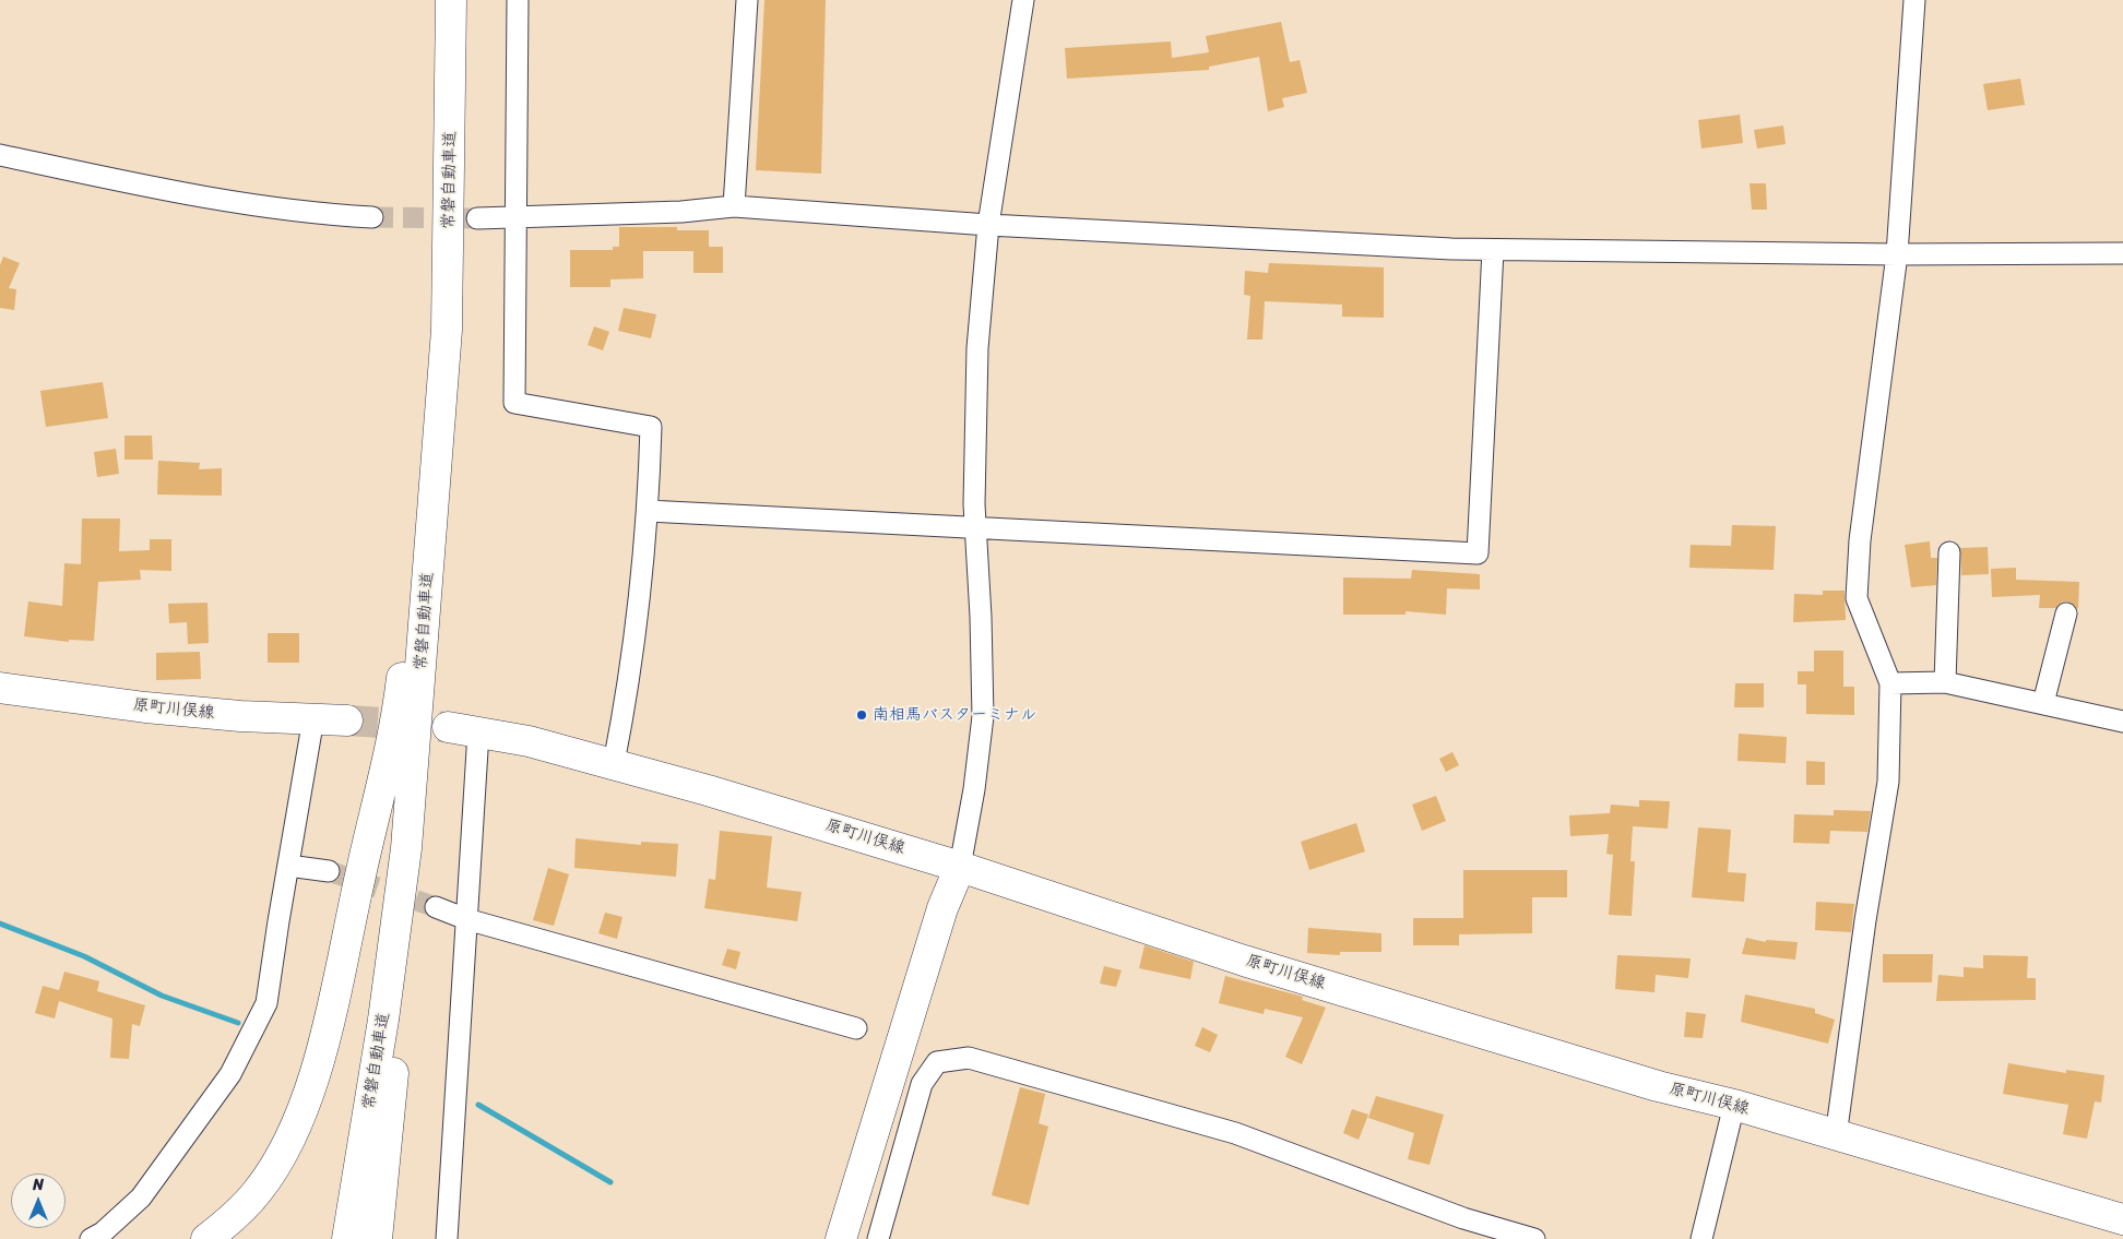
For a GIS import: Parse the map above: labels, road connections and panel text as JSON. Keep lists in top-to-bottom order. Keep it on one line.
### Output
{"streets":{"main road":["常磐自動車道","原町川俣線"]},"places":["南相馬バスターミナル"],"north":"top"}
